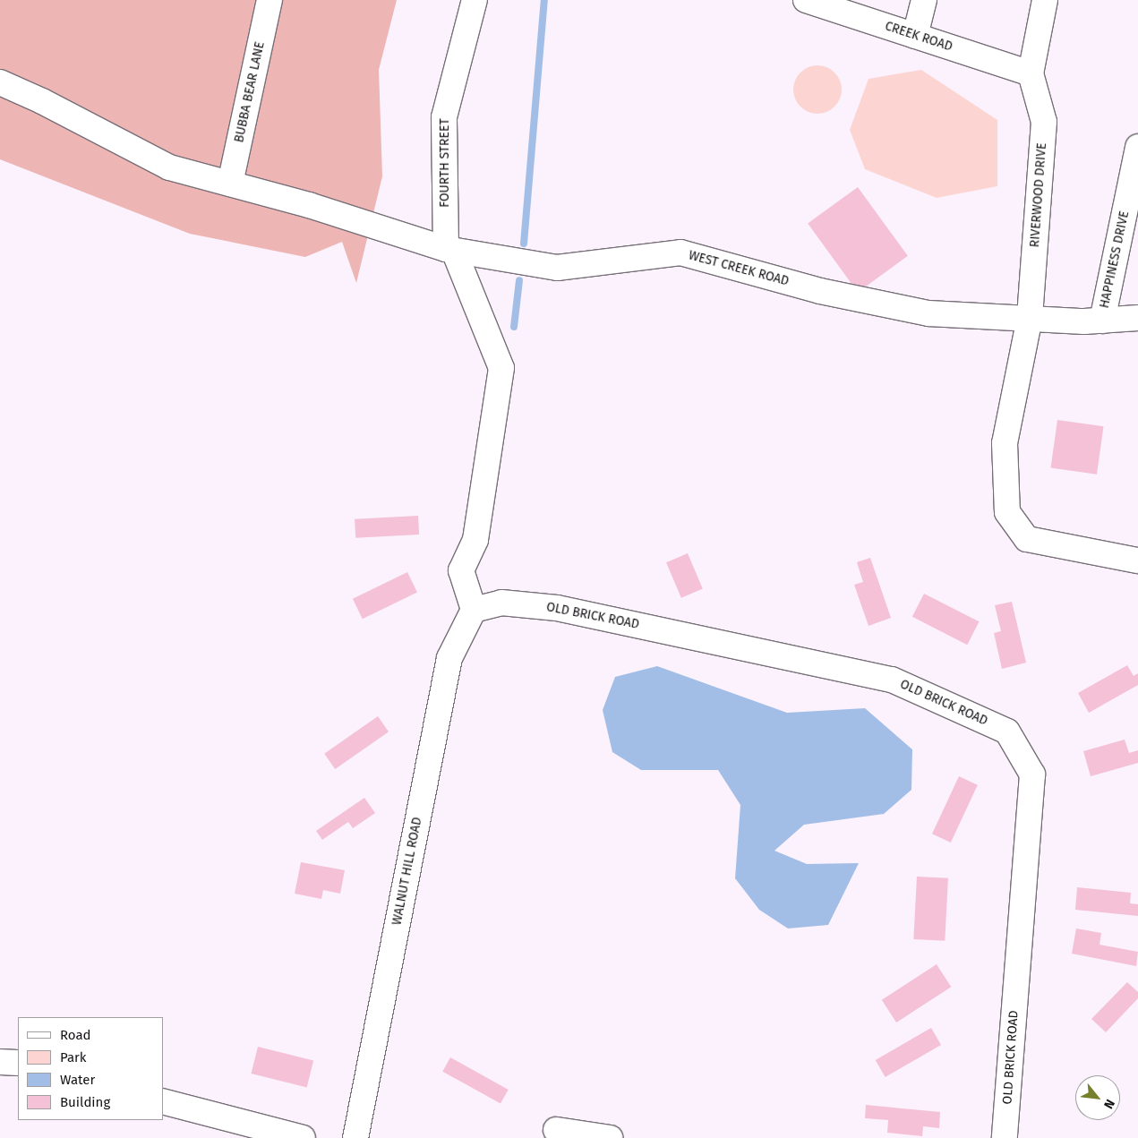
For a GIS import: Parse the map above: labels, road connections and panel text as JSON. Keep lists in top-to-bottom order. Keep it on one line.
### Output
{"streets":{"street":["CREEK ROAD","BUBBA BEAR LANE","FOURTH STREET","RIVERWOOD DRIVE","HAPPINESS DRIVE","WEST CREEK ROAD","OLD BRICK ROAD","WALNUT HILL ROAD"]},"crossings":[["CREEK ROAD","RIVERWOOD DRIVE"],["BUBBA BEAR LANE","WEST CREEK ROAD"],["FOURTH STREET","WEST CREEK ROAD"],["RIVERWOOD DRIVE","WEST CREEK ROAD"],["HAPPINESS DRIVE","WEST CREEK ROAD"],["OLD BRICK ROAD","WALNUT HILL ROAD"]],"legend":["Road","Park","Water","Building"],"north":"bottom right"}
